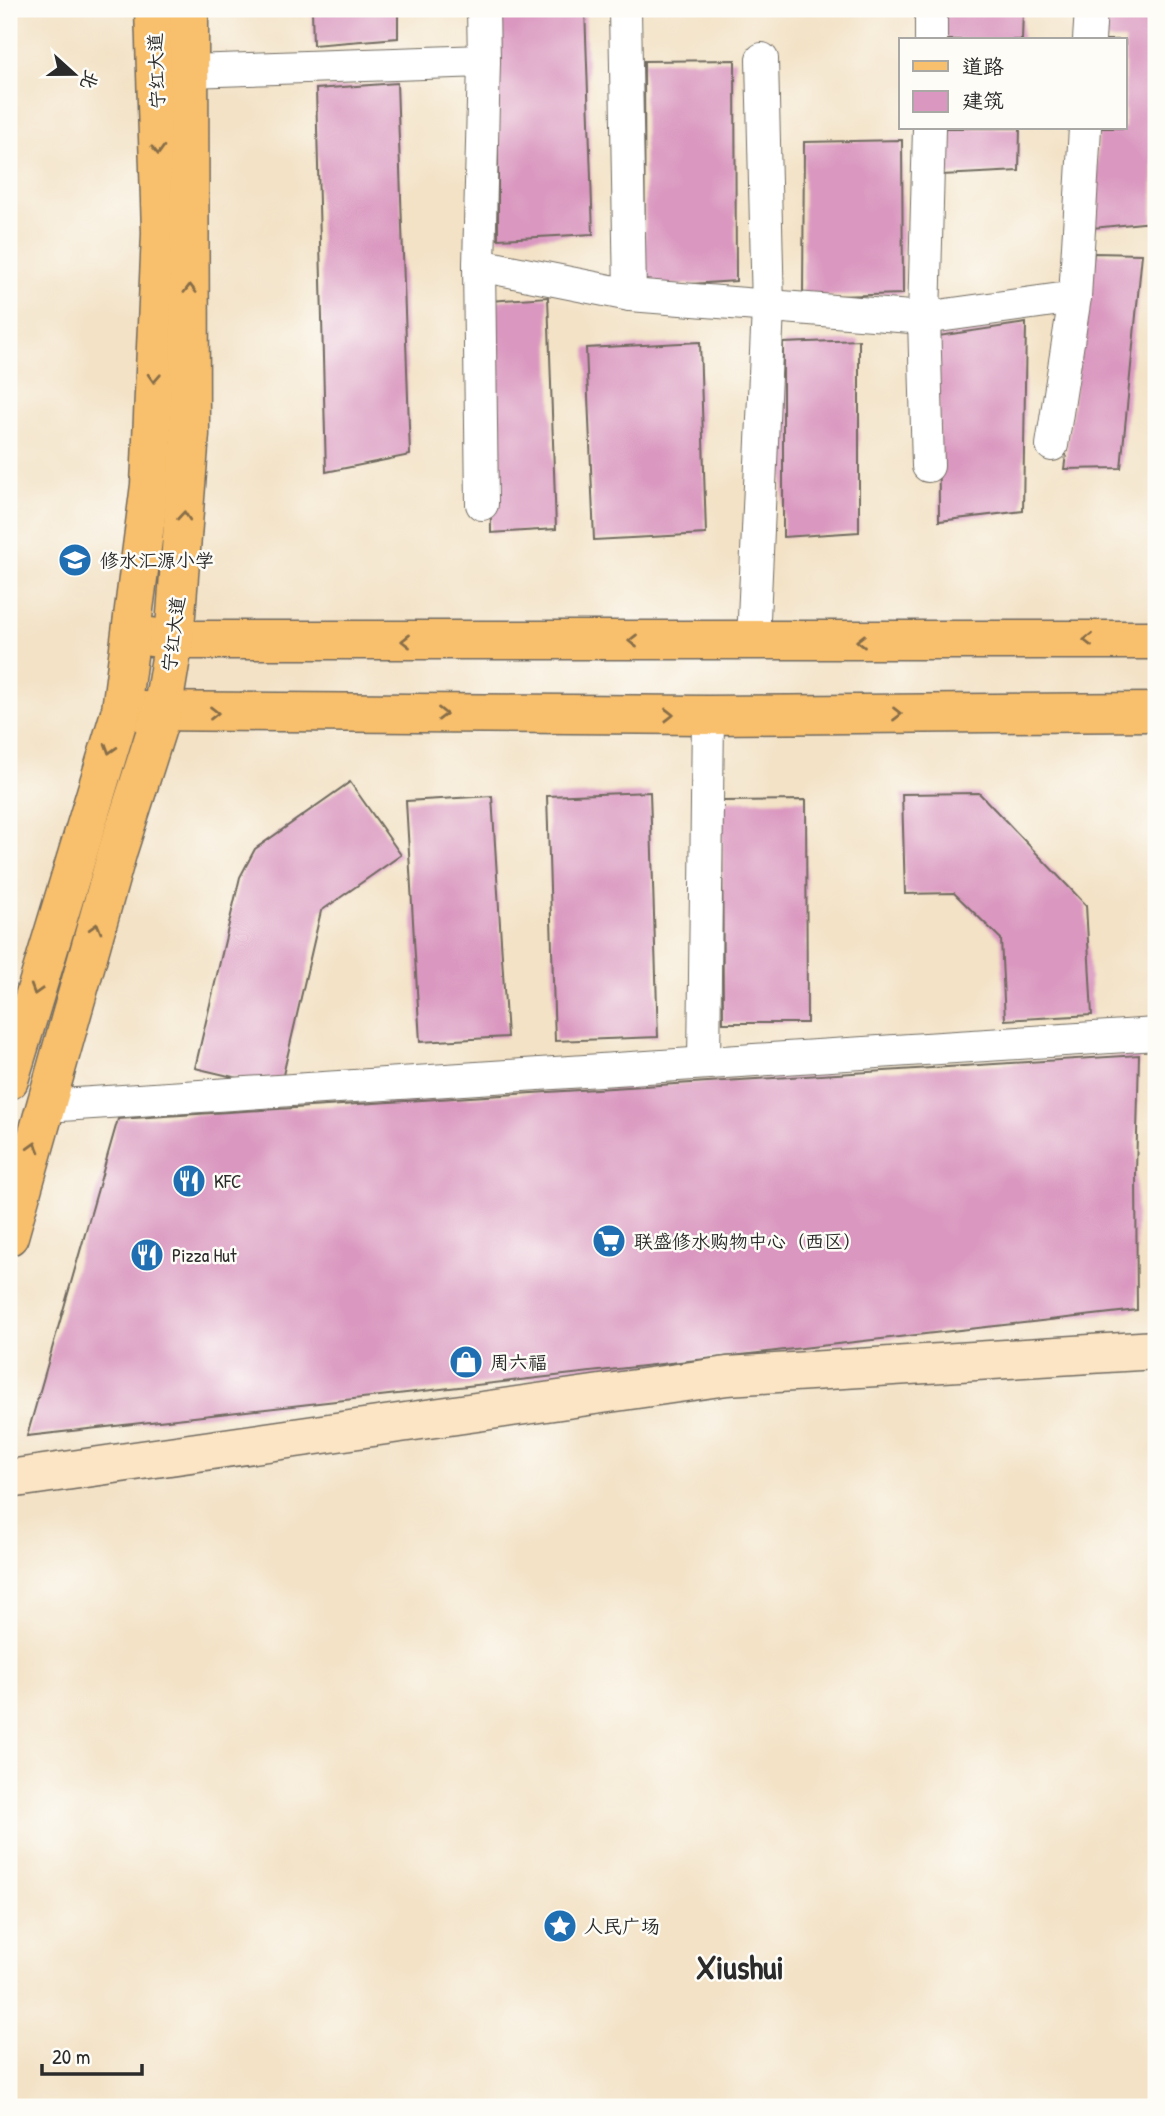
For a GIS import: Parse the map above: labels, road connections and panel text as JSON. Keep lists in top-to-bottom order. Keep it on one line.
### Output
{"streets":{"main road":["宁红大道"]},"districts":["Xiushui"],"places":{"school or university":["修水汇源小学"],"restaurant":["KFC","Pizza Hut"],"supermarket":["联盛修水购物中心（西区）"],"shop":["周六福"],"place":["人民广场"]},"legend":["道路","建筑"],"scale_bar":"20 m","north":"right"}
